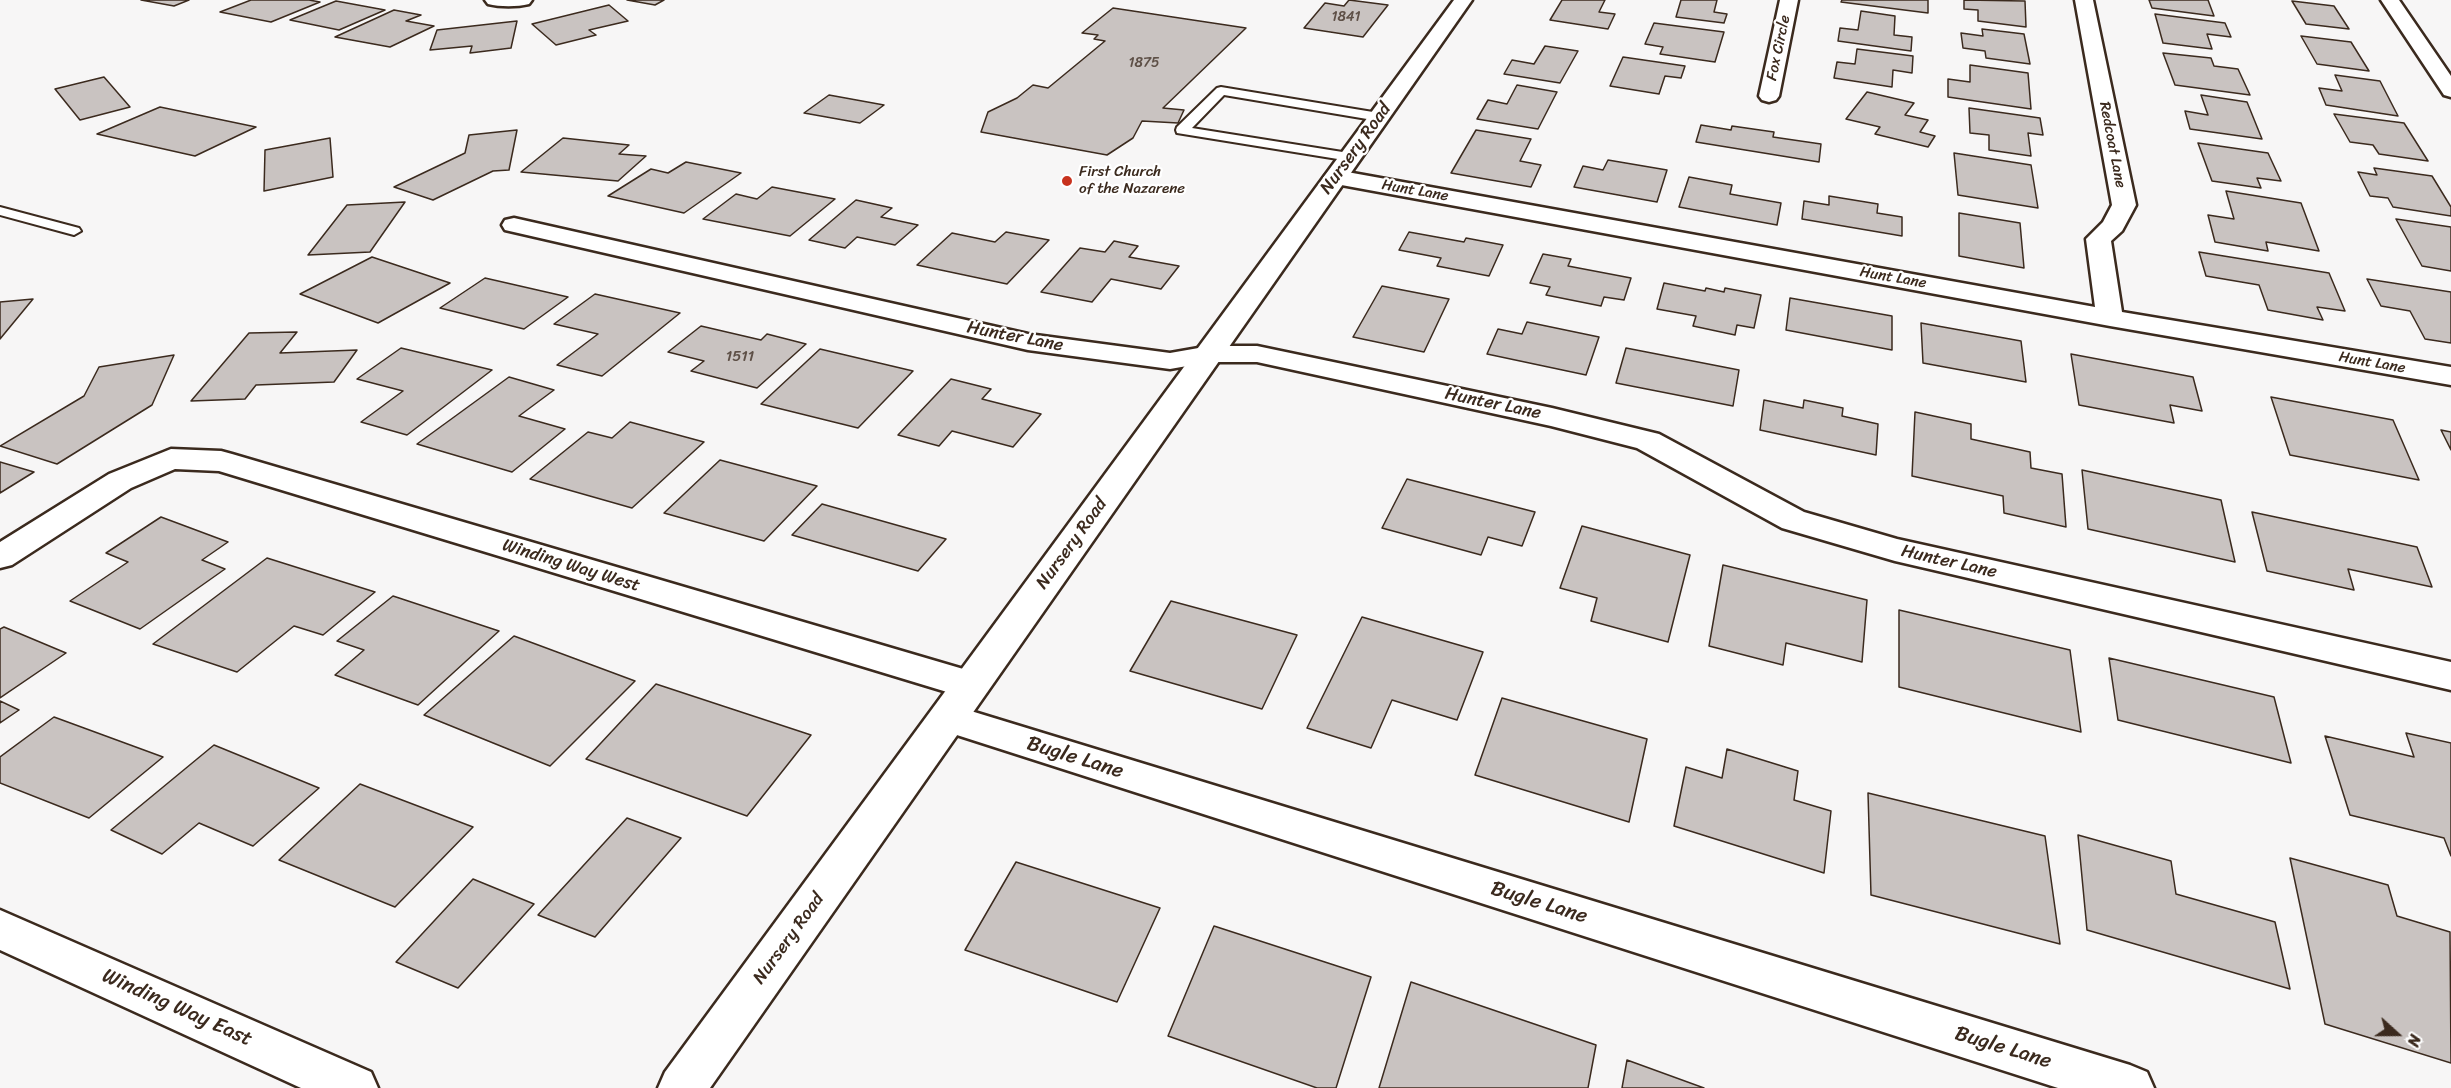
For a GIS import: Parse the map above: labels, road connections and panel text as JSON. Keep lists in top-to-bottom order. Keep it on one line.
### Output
{"streets":{"street":["Fox Circle","Redcoat Lane","Nursery Road","Hunt Lane","Hunter Lane","Winding Way West","Bugle Lane","Winding Way East"]},"crossings":[["Redcoat Lane","Hunt Lane"],["Nursery Road","Hunt Lane"],["Nursery Road","Hunter Lane"],["Nursery Road","Winding Way West"],["Nursery Road","Bugle Lane"],["Winding Way West","Bugle Lane"]],"places":["First Church of the Nazarene"],"house_numbers":["1841","1875","1511"],"north":"right"}
